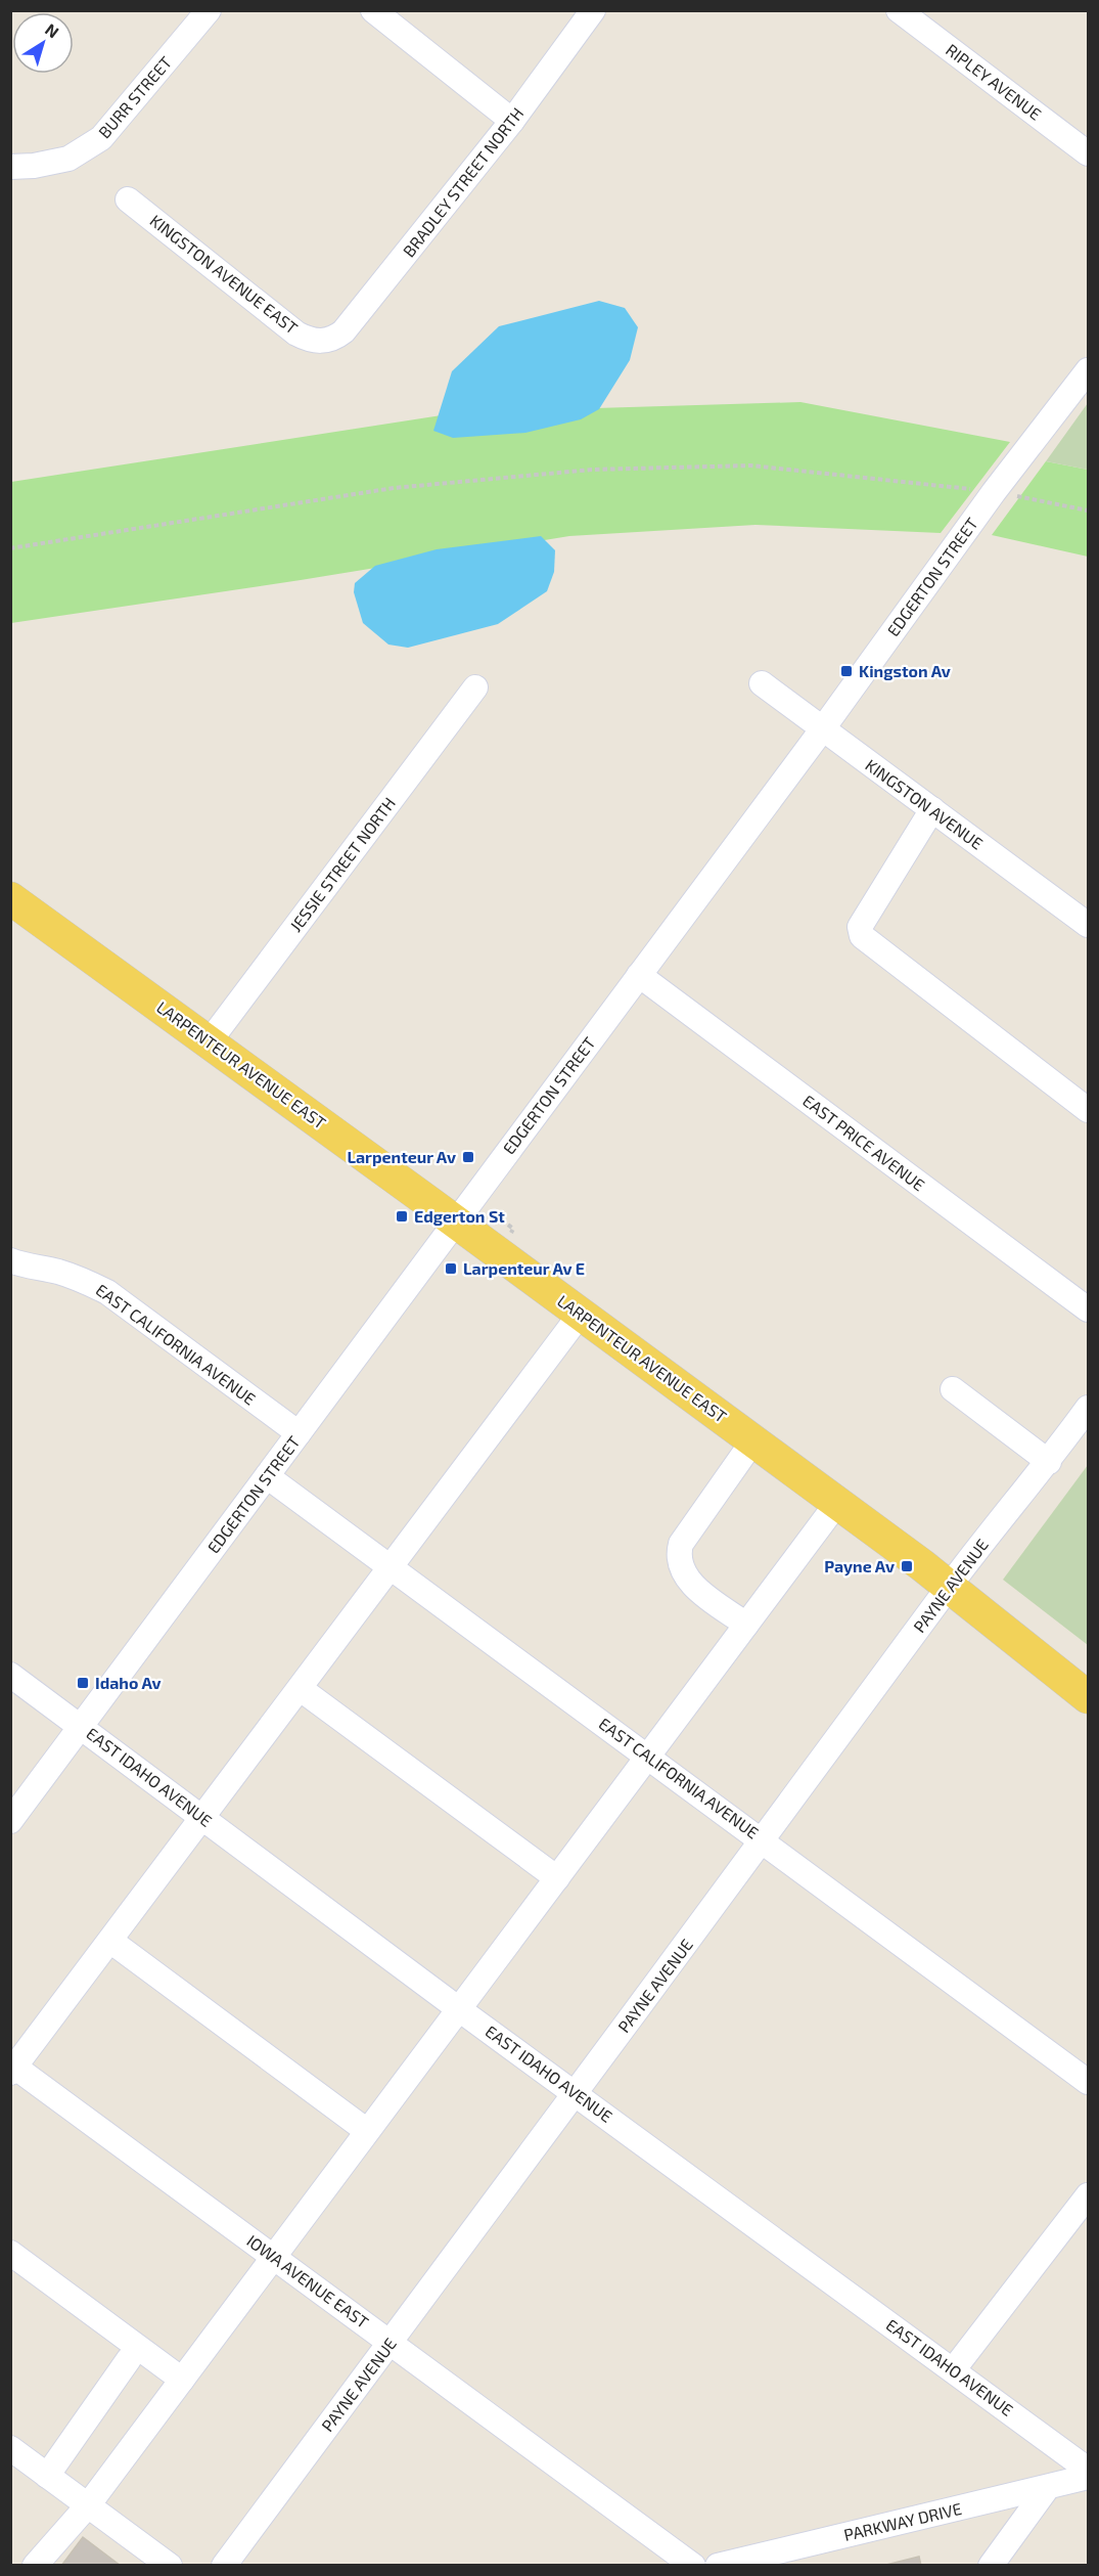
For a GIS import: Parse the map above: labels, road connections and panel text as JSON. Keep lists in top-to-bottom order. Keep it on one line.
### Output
{"streets":{"main road":["LARPENTEUR AVENUE EAST"],"street":["RIPLEY AVENUE","BURR STREET","BRADLEY STREET NORTH","KINGSTON AVENUE EAST","EDGERTON STREET","KINGSTON AVENUE","JESSIE STREET NORTH","EAST PRICE AVENUE","EAST CALIFORNIA AVENUE","PAYNE AVENUE","EAST IDAHO AVENUE","IOWA AVENUE EAST","PARKWAY DRIVE"]},"crossings":[["BRADLEY STREET NORTH","KINGSTON AVENUE EAST"],["EDGERTON STREET","KINGSTON AVENUE"],["EDGERTON STREET","LARPENTEUR AVENUE EAST"],["EDGERTON STREET","EAST PRICE AVENUE"],["EDGERTON STREET","EAST CALIFORNIA AVENUE"],["EDGERTON STREET","EAST IDAHO AVENUE"],["JESSIE STREET NORTH","LARPENTEUR AVENUE EAST"],["LARPENTEUR AVENUE EAST","PAYNE AVENUE"],["EAST CALIFORNIA AVENUE","PAYNE AVENUE"],["PAYNE AVENUE","EAST IDAHO AVENUE"],["PAYNE AVENUE","IOWA AVENUE EAST"]],"places":{"transit":["Kingston Av","Larpenteur Av","Edgerton St","Larpenteur Av E","Payne Av","Idaho Av"]},"north":"top right"}
